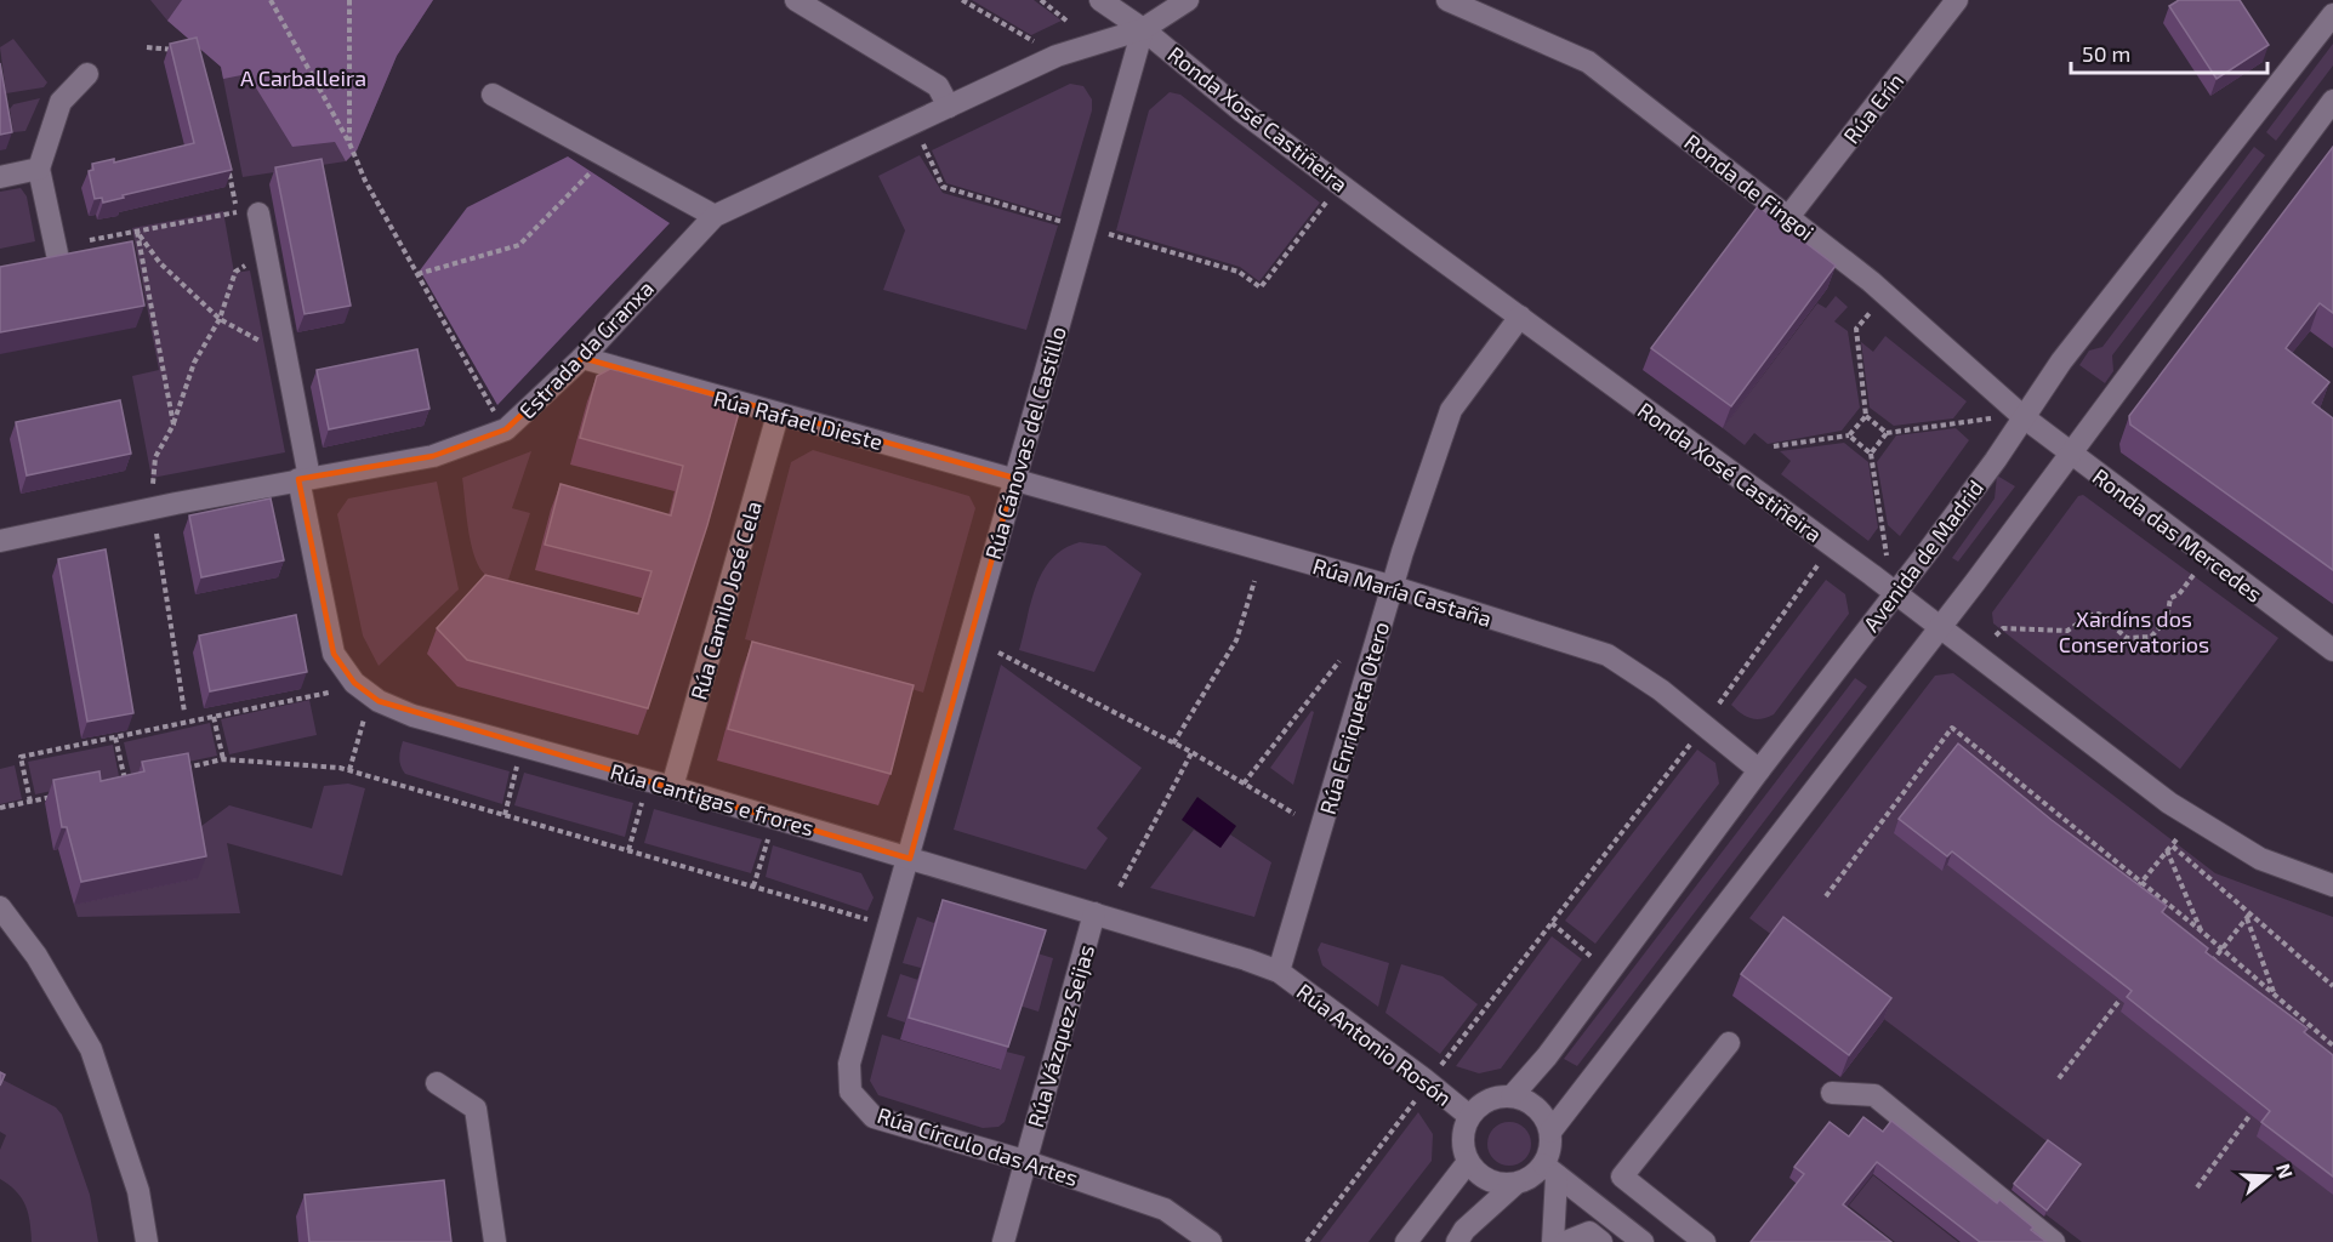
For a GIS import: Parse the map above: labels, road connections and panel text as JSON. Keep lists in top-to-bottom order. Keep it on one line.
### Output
{"streets":{"street":["Rúa Erín","Ronda Xosé Castiñeira","Ronda de Fingoi","Estrada da Granxa","Rúa Rafael Dieste","Rúa Cánovas del Castillo","Ronda das Mercedes","Avenida de Madrid","Rúa María Castaña","Rúa Camilo José Cela","Rúa Enriqueta Otero","Rúa Cantigas e frores","Rúa Vázquez Seijas","Rúa Antonio Rosón","Rúa Círculo das Artes"]},"crossings":[["Rúa Erín","Ronda de Fingoi"],["Ronda Xosé Castiñeira","Estrada da Granxa"],["Ronda Xosé Castiñeira","Rúa Cánovas del Castillo"],["Ronda Xosé Castiñeira","Avenida de Madrid"],["Ronda Xosé Castiñeira","Rúa Enriqueta Otero"],["Ronda de Fingoi","Ronda das Mercedes"],["Ronda de Fingoi","Avenida de Madrid"],["Estrada da Granxa","Rúa Rafael Dieste"],["Estrada da Granxa","Rúa Cánovas del Castillo"],["Estrada da Granxa","Rúa Cantigas e frores"],["Rúa Rafael Dieste","Rúa Cánovas del Castillo"],["Rúa Rafael Dieste","Rúa María Castaña"],["Rúa Rafael Dieste","Rúa Camilo José Cela"],["Rúa Cánovas del Castillo","Rúa María Castaña"],["Rúa Cánovas del Castillo","Rúa Cantigas e frores"],["Rúa Cánovas del Castillo","Rúa Círculo das Artes"],["Ronda das Mercedes","Avenida de Madrid"],["Avenida de Madrid","Rúa María Castaña"],["Avenida de Madrid","Rúa Antonio Rosón"],["Rúa María Castaña","Rúa Enriqueta Otero"],["Rúa Camilo José Cela","Rúa Cantigas e frores"],["Rúa Enriqueta Otero","Rúa Cantigas e frores"],["Rúa Enriqueta Otero","Rúa Antonio Rosón"],["Rúa Cantigas e frores","Rúa Vázquez Seijas"],["Rúa Cantigas e frores","Rúa Antonio Rosón"],["Rúa Cantigas e frores","Rúa Círculo das Artes"],["Rúa Vázquez Seijas","Rúa Círculo das Artes"]],"parks":["A Carballeira","Xardíns dos Conservatorios"],"scale_bar":"50 m","north":"right"}
